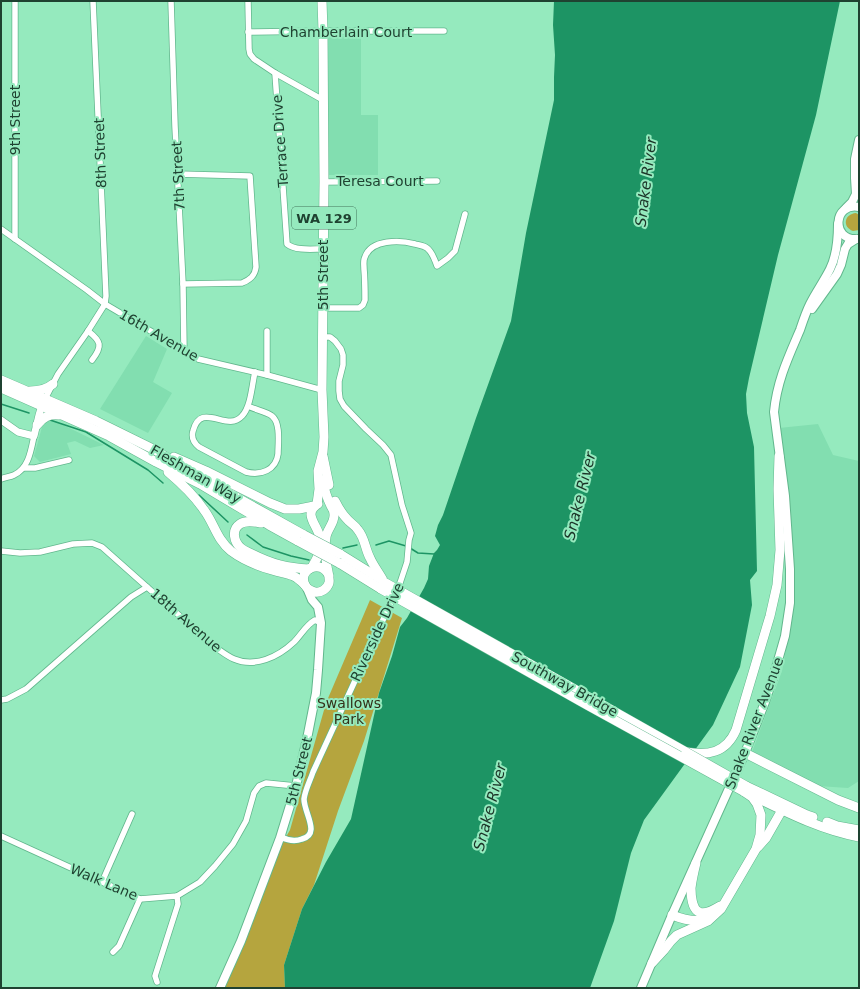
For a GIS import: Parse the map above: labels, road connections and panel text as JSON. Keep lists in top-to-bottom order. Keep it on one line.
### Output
{"streets":{"main road":["WA 129","5th Street","Fleshman Way","Southway Bridge","Snake River Avenue"],"street":["Chamberlain Court","9th Street","Terrace Drive","8th Street","7th Street","Teresa Court","16th Avenue","18th Avenue","Riverside Drive","Walk Lane"]},"crossings":[["Chamberlain Court","5th Street"],["Terrace Drive","5th Street"],["8th Street","16th Avenue"],["7th Street","16th Avenue"],["Teresa Court","5th Street"],["5th Street","16th Avenue"],["5th Street","18th Avenue"],["5th Street","Riverside Drive"],["5th Street","Walk Lane"],["16th Avenue","Fleshman Way"],["Fleshman Way","Southway Bridge"]],"water":["Snake River"],"parks":["Swallows Park"]}
